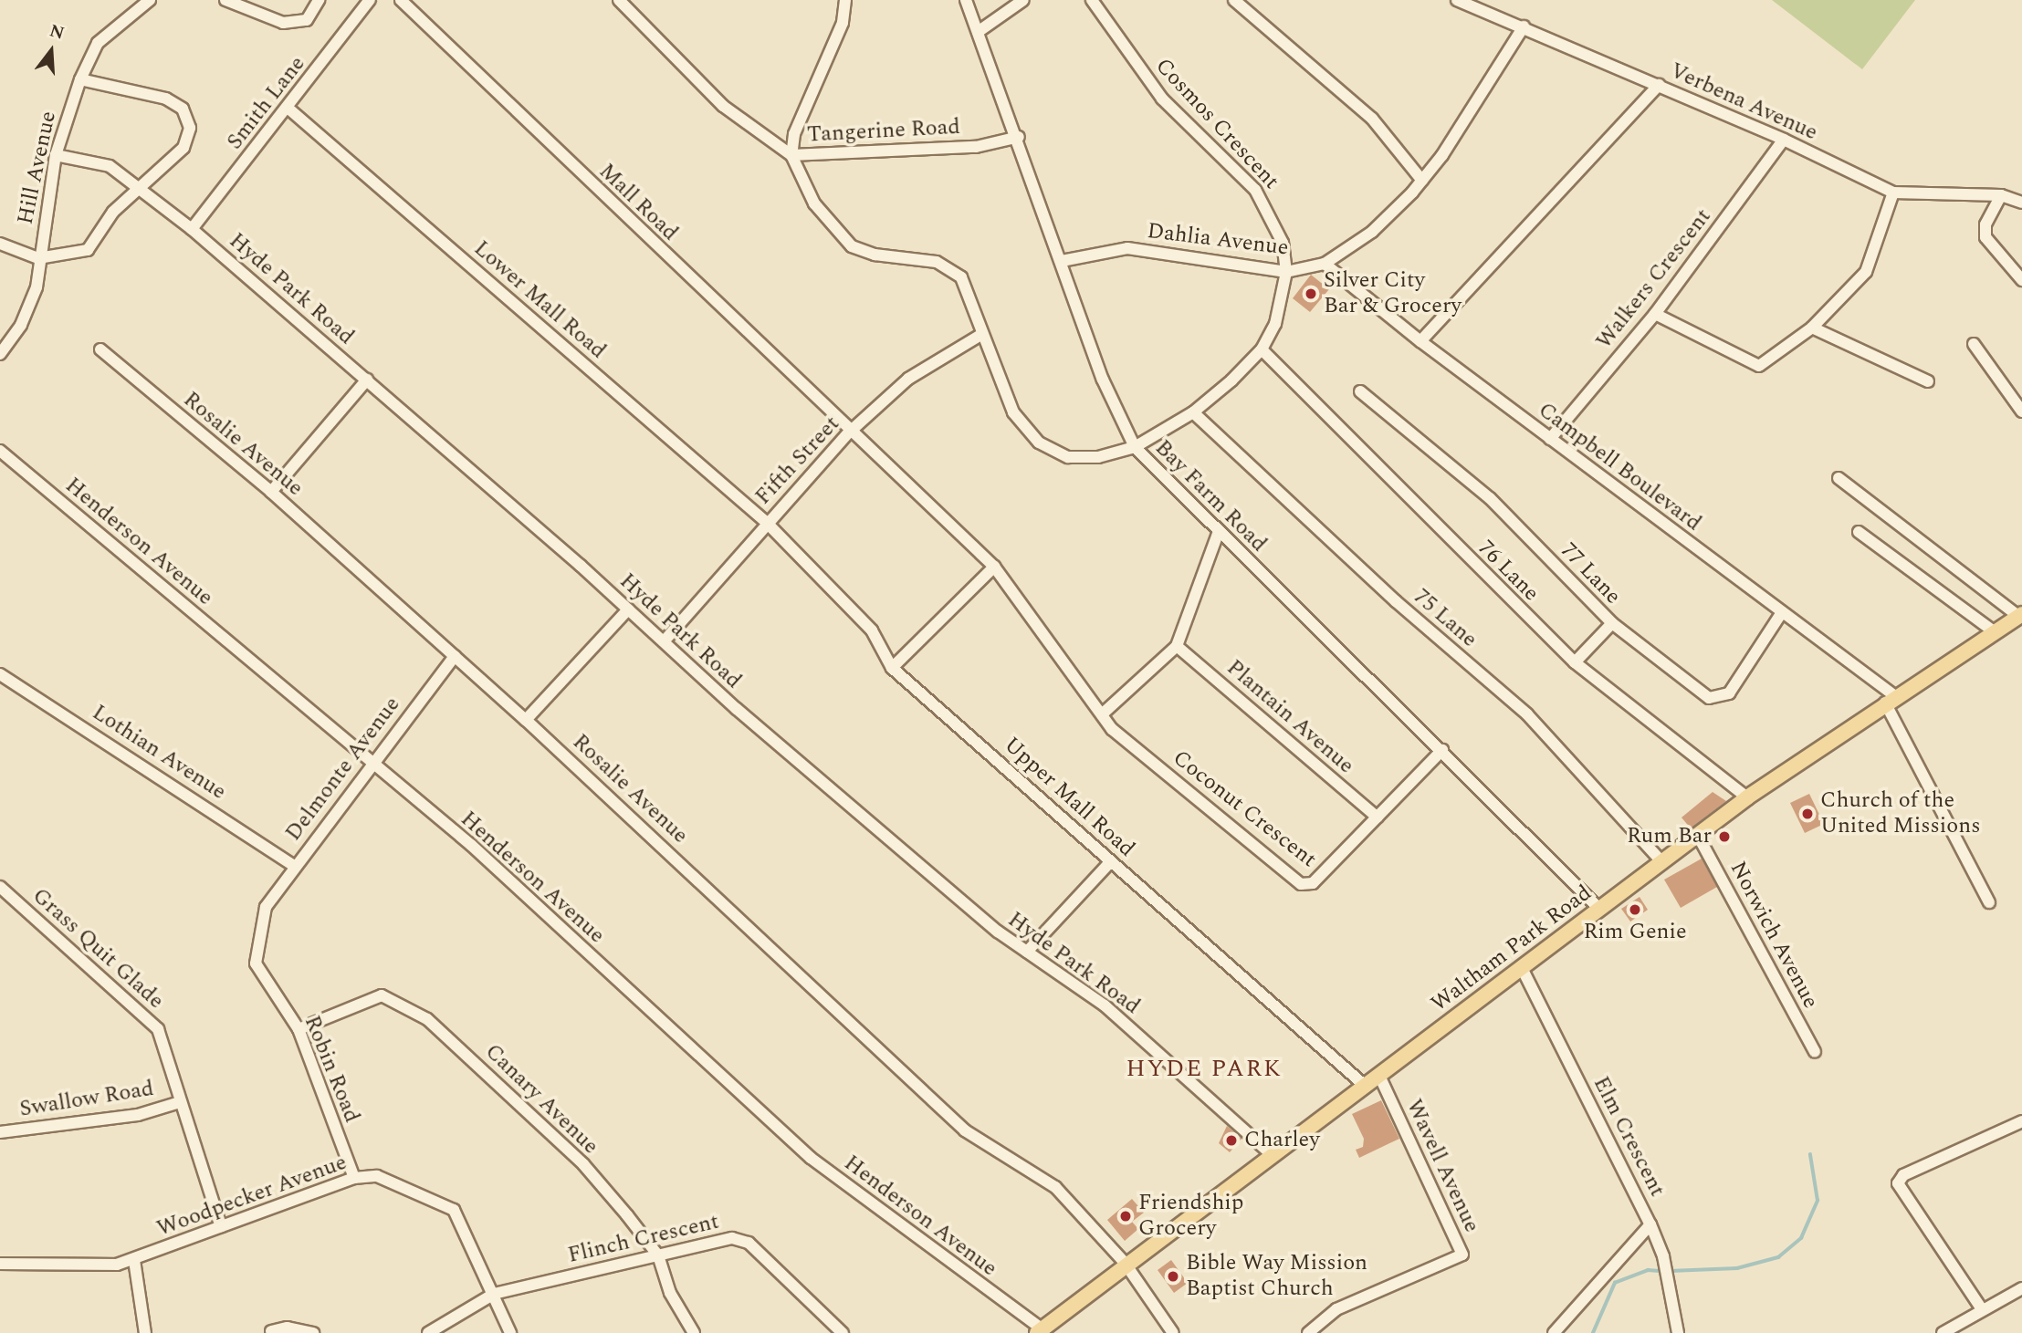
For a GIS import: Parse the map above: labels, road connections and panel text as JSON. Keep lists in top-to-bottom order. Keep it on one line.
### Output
{"streets":{"main road":["Waltham Park Road"],"street":["Verbena Avenue","Smith Lane","Cosmos Crescent","Tangerine Road","Hill Avenue","Mall Road","Dahlia Avenue","Walkers Crescent","Hyde Park Road","Lower Mall Road","Rosalie Avenue","Fifth Street","Campbell Boulevard","Bay Farm Road","Henderson Avenue","76 Lane","77 Lane","75 Lane","Plantain Avenue","Lothian Avenue","Delmonte Avenue","Upper Mall Road","Coconut Crescent","Norwich Avenue","Grass Quit Glade","Robin Road","Swallow Road","Canary Avenue","Elm Crescent","Wavell Avenue","Woodpecker Avenue","Flinch Crescent"]},"crossings":[["Verbena Avenue","Dahlia Avenue"],["Verbena Avenue","Walkers Crescent"],["Smith Lane","Hyde Park Road"],["Smith Lane","Lower Mall Road"],["Cosmos Crescent","Tangerine Road"],["Cosmos Crescent","Dahlia Avenue"],["Cosmos Crescent","Fifth Street"],["Cosmos Crescent","Bay Farm Road"],["Cosmos Crescent","76 Lane"],["Cosmos Crescent","75 Lane"],["Tangerine Road","Bay Farm Road"],["Hill Avenue","Hyde Park Road"],["Mall Road","Fifth Street"],["Mall Road","Coconut Crescent"],["Dahlia Avenue","Campbell Boulevard"],["Dahlia Avenue","Bay Farm Road"],["Walkers Crescent","Campbell Boulevard"],["Hyde Park Road","Fifth Street"],["Hyde Park Road","Waltham Park Road"],["Lower Mall Road","Fifth Street"],["Lower Mall Road","Upper Mall Road"],["Rosalie Avenue","Delmonte Avenue"],["Rosalie Avenue","Waltham Park Road"],["Fifth Street","Upper Mall Road"],["Fifth Street","Coconut Crescent"],["Campbell Boulevard","77 Lane"],["Campbell Boulevard","Waltham Park Road"],["Bay Farm Road","Coconut Crescent"],["Bay Farm Road","Waltham Park Road"],["Henderson Avenue","Delmonte Avenue"],["Henderson Avenue","Waltham Park Road"],["76 Lane","Waltham Park Road"],["75 Lane","Waltham Park Road"],["Plantain Avenue","Coconut Crescent"],["Lothian Avenue","Delmonte Avenue"],["Delmonte Avenue","Robin Road"],["Upper Mall Road","Waltham Park Road"],["Norwich Avenue","Waltham Park Road"],["Grass Quit Glade","Swallow Road"],["Grass Quit Glade","Woodpecker Avenue"],["Waltham Park Road","Elm Crescent"],["Waltham Park Road","Wavell Avenue"],["Robin Road","Canary Avenue"],["Robin Road","Woodpecker Avenue"],["Canary Avenue","Flinch Crescent"],["Woodpecker Avenue","Flinch Crescent"]],"districts":["HYDE PARK"],"places":["Silver City Bar & Grocery","Church of the United Missions","Rum Bar","Rim Genie","Charley","Friendship Grocery","Bible Way Mission Baptist Church"],"north":"top"}
